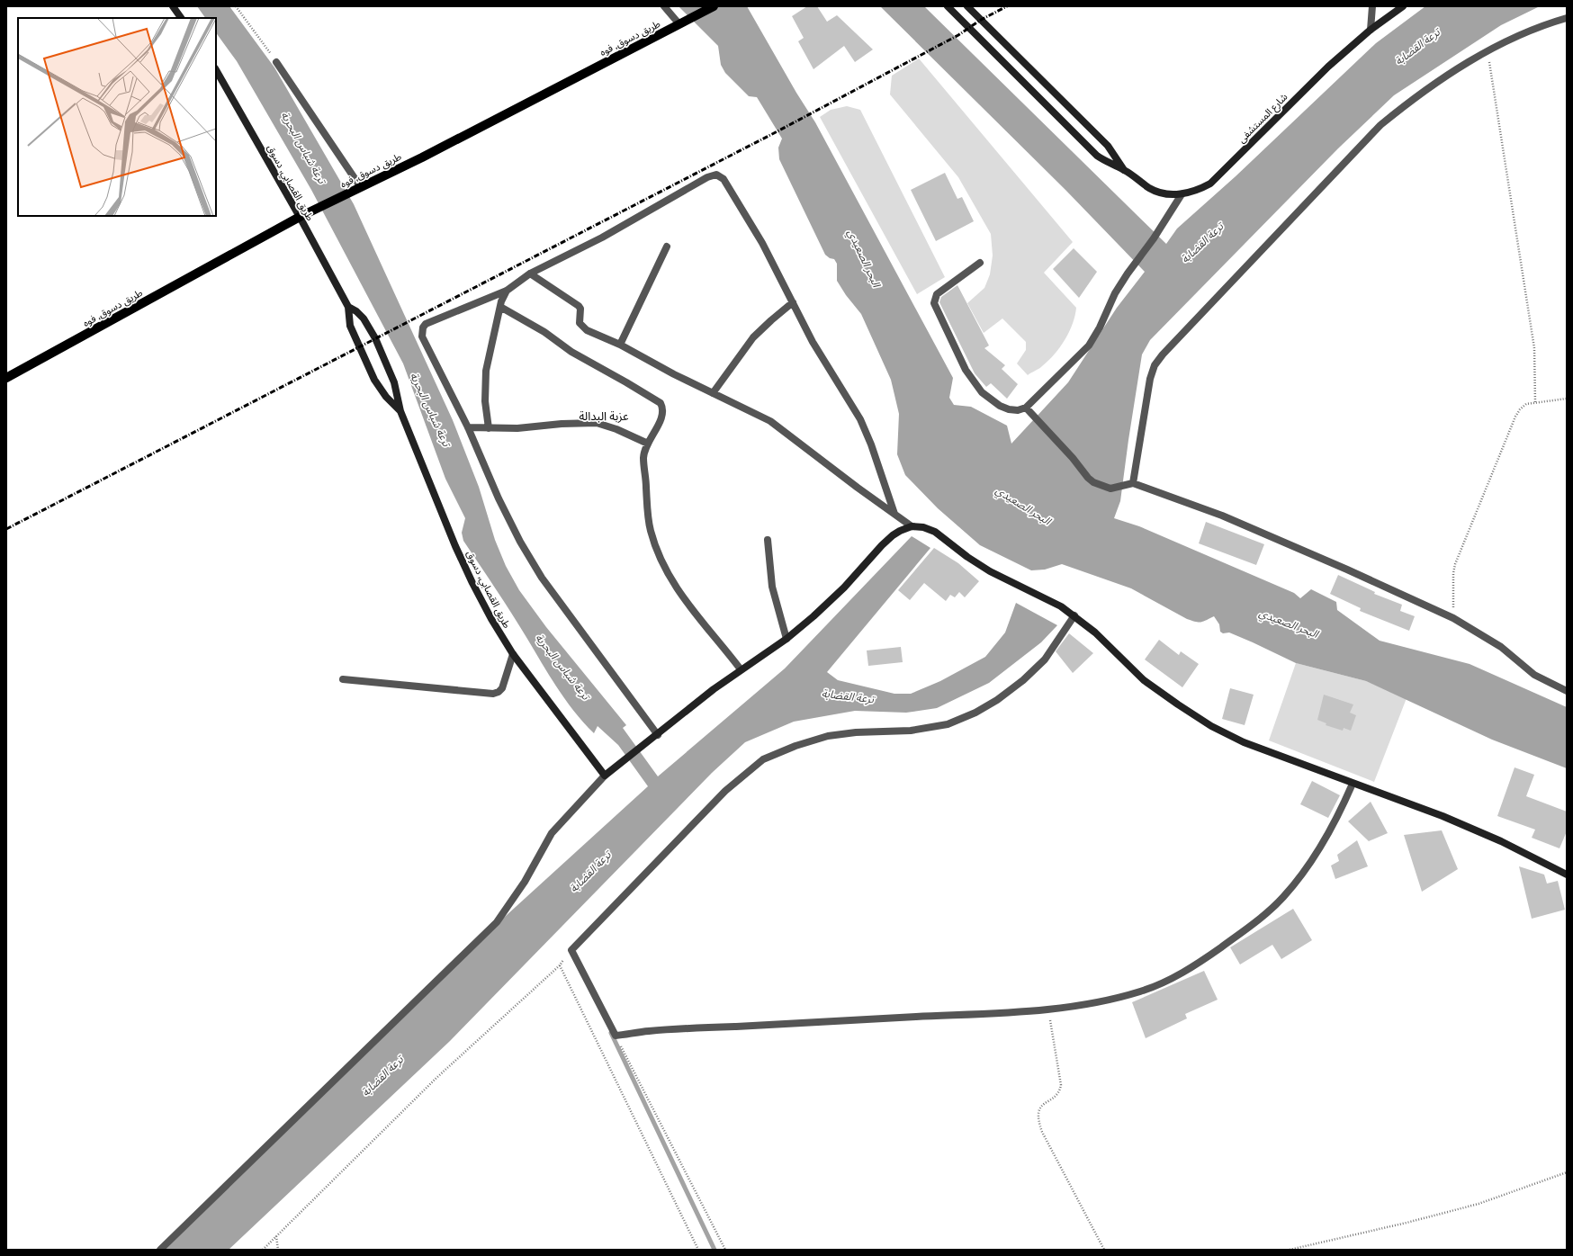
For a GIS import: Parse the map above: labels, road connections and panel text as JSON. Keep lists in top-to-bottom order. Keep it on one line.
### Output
{"streets":{"main road":["طريق دسوق, فوه","شارع المستشفى","طريق القصابي, دسوق"]},"crossings":[["طريق دسوق, فوه","طريق القصابي, دسوق"]],"districts":["عزبة البدالة"],"water":["ترعة القضابة","ترعة شباس البحرية","البحر الصعيدي"]}
